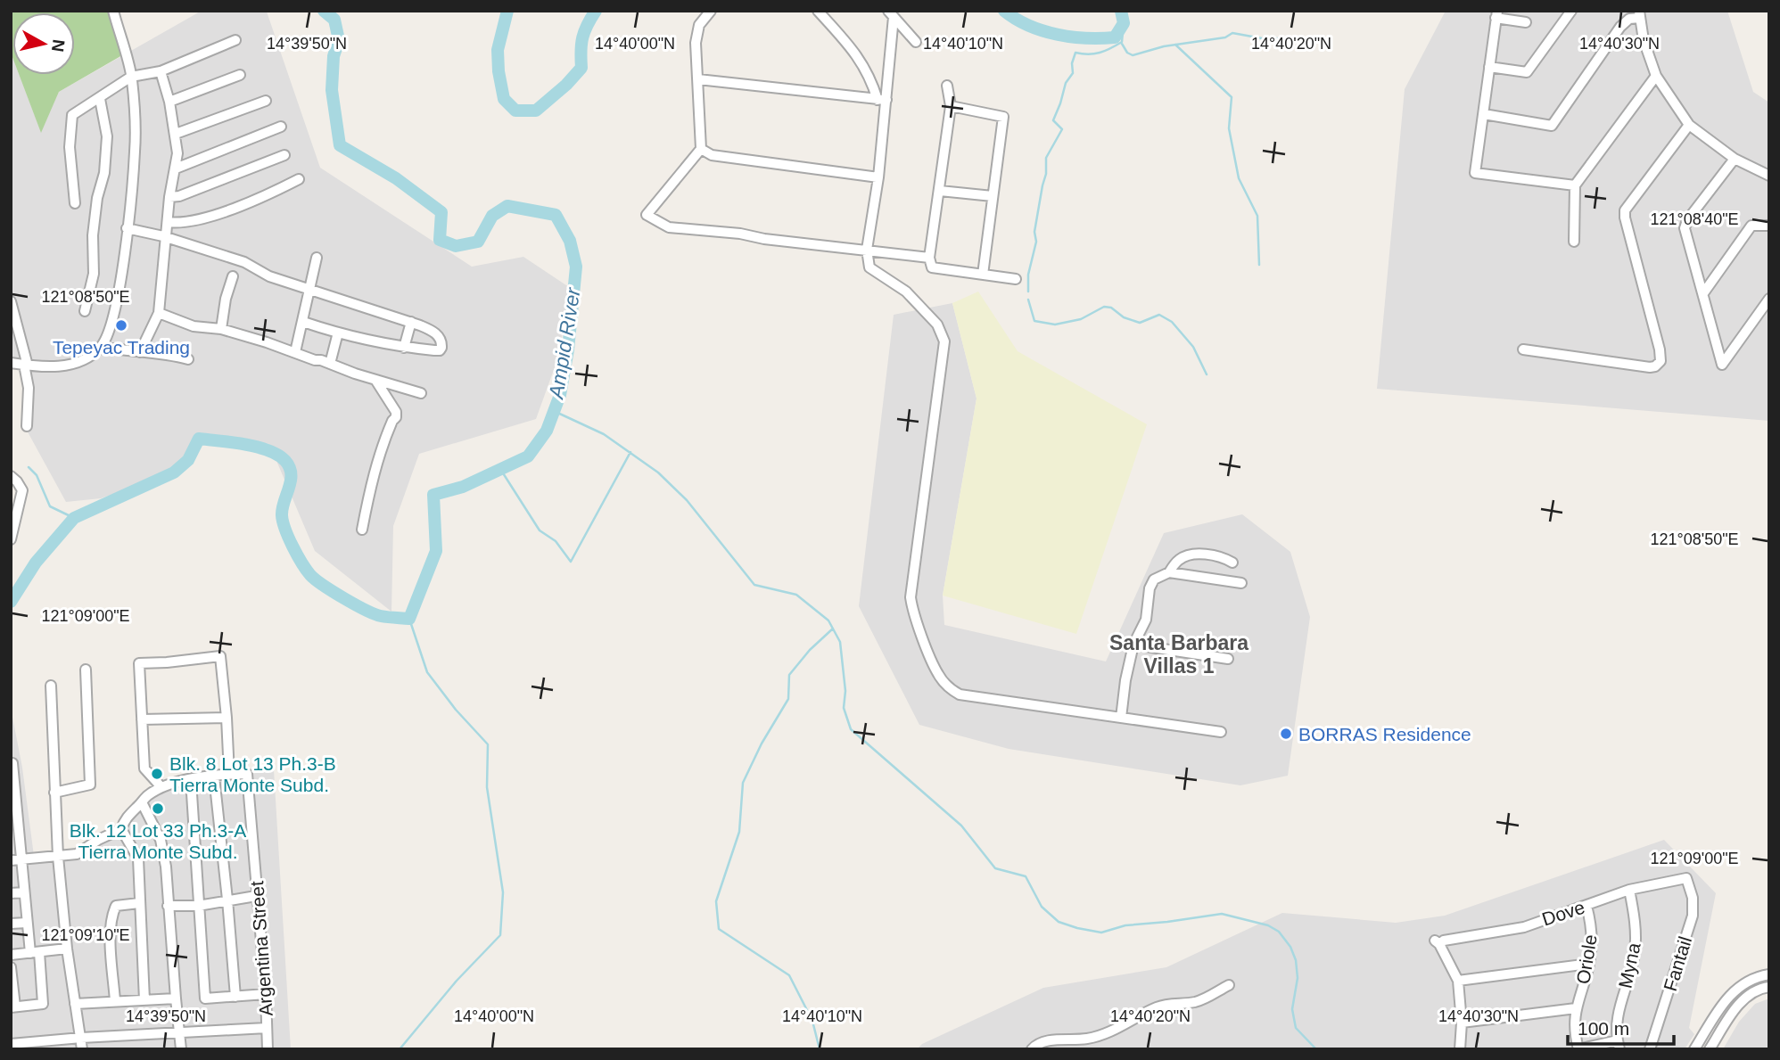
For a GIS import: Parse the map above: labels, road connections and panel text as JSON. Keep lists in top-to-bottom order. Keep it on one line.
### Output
{"streets":{"street":["Dove","Argentina Street","Oriole","Fantail","Myna"]},"crossings":[["Dove","Oriole"],["Dove","Fantail"],["Dove","Myna"]],"districts":["Santa Barbara Villas 1"],"water":["Ampid River"],"places":["Tepeyac Trading","BORRAS Residence","Blk. 8 Lot 13 Ph.3-B Tierra Monte Subd.","Blk. 12 Lot 33 Ph.3-A Tierra Monte Subd."],"scale_bar":"100 m","north":"right","coordinates":["14°39'50\"N","14°40'00\"N","14°40'10\"N","14°40'20\"N","14°40'30\"N","121°08'40\"E","121°08'50\"E","121°09'00\"E","121°09'10\"E"]}
